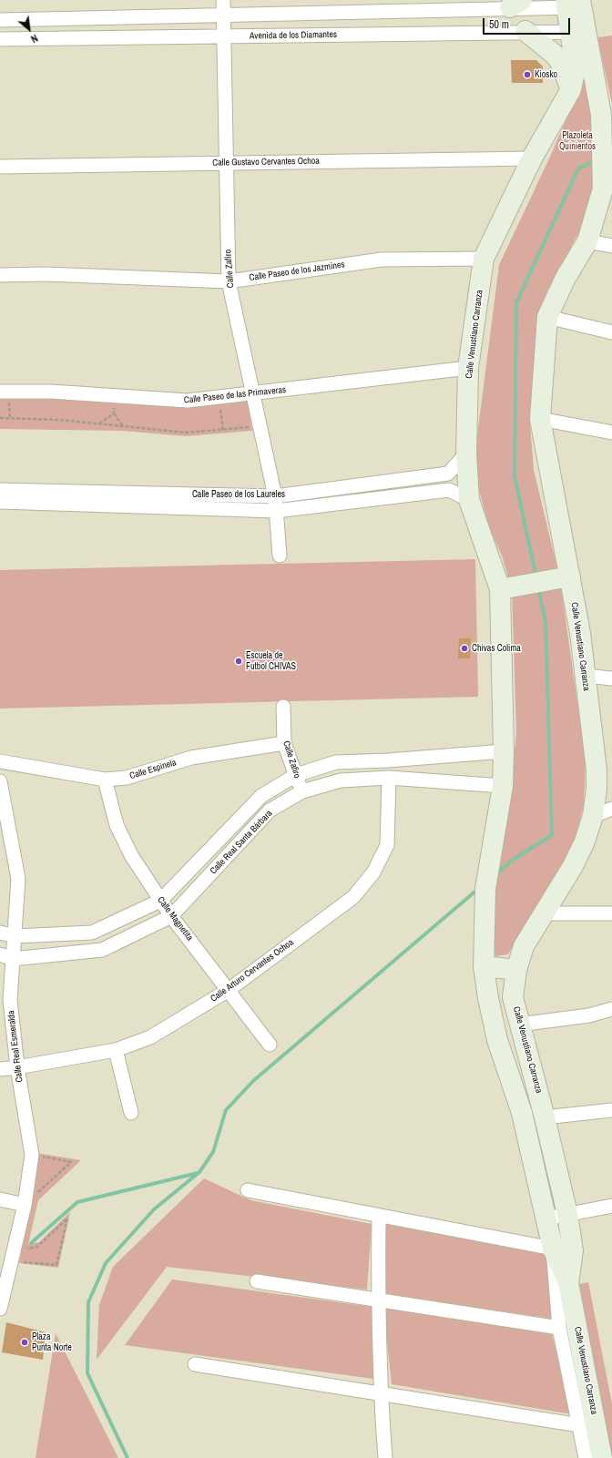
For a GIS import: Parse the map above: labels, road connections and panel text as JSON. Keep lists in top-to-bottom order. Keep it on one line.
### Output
{"streets":{"street":["Avenida de los Diamantes","Calle Gustavo Cervantes Ochoa","Calle Zafiro","Calle Paseo de los Jazmines","Calle Venustiano Carranza","Calle Paseo de las Primaveras","Calle Paseo de los Laureles","Calle Espinela","Calle Real Santa Bárbara","Calle Magnetita","Calle Arturo Cervantes Ochoa","Calle Real Esmeralda"]},"crossings":[["Avenida de los Diamantes","Calle Zafiro"],["Avenida de los Diamantes","Calle Venustiano Carranza"],["Calle Gustavo Cervantes Ochoa","Calle Zafiro"],["Calle Gustavo Cervantes Ochoa","Calle Venustiano Carranza"],["Calle Zafiro","Calle Paseo de los Jazmines"],["Calle Zafiro","Calle Paseo de las Primaveras"],["Calle Zafiro","Calle Paseo de los Laureles"],["Calle Zafiro","Calle Espinela"],["Calle Zafiro","Calle Real Santa Bárbara"],["Calle Paseo de los Jazmines","Calle Venustiano Carranza"],["Calle Venustiano Carranza","Calle Paseo de las Primaveras"],["Calle Venustiano Carranza","Calle Paseo de los Laureles"],["Calle Venustiano Carranza","Calle Real Santa Bárbara"],["Calle Espinela","Calle Magnetita"],["Calle Real Santa Bárbara","Calle Magnetita"],["Calle Real Santa Bárbara","Calle Arturo Cervantes Ochoa"],["Calle Real Santa Bárbara","Calle Real Esmeralda"],["Calle Magnetita","Calle Arturo Cervantes Ochoa"],["Calle Arturo Cervantes Ochoa","Calle Real Esmeralda"]],"parks":["Plazoleta Quinientos"],"places":["Kiosko","Chivas Colima","Escuela de Futbol CHIVAS","Plaza Punta Norte"],"scale_bar":"50 m","north":"bottom right"}
